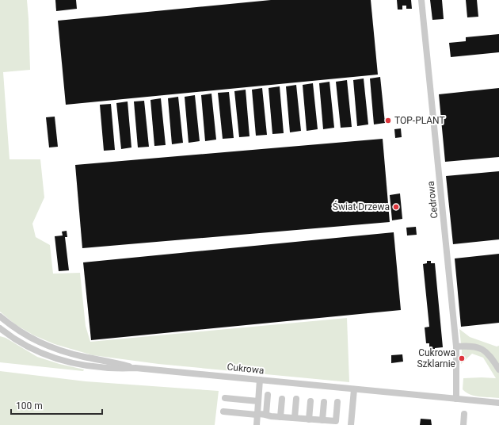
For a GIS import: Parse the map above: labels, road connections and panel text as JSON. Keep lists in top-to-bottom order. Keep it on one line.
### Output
{"streets":{"street":["Cedrowa","Cukrowa"]},"crossings":[["Cedrowa","Cukrowa"]],"places":["TOP-PLANT","Świat Drzewa","Cukrowa Szklarnie"],"scale_bar":"100 m"}
